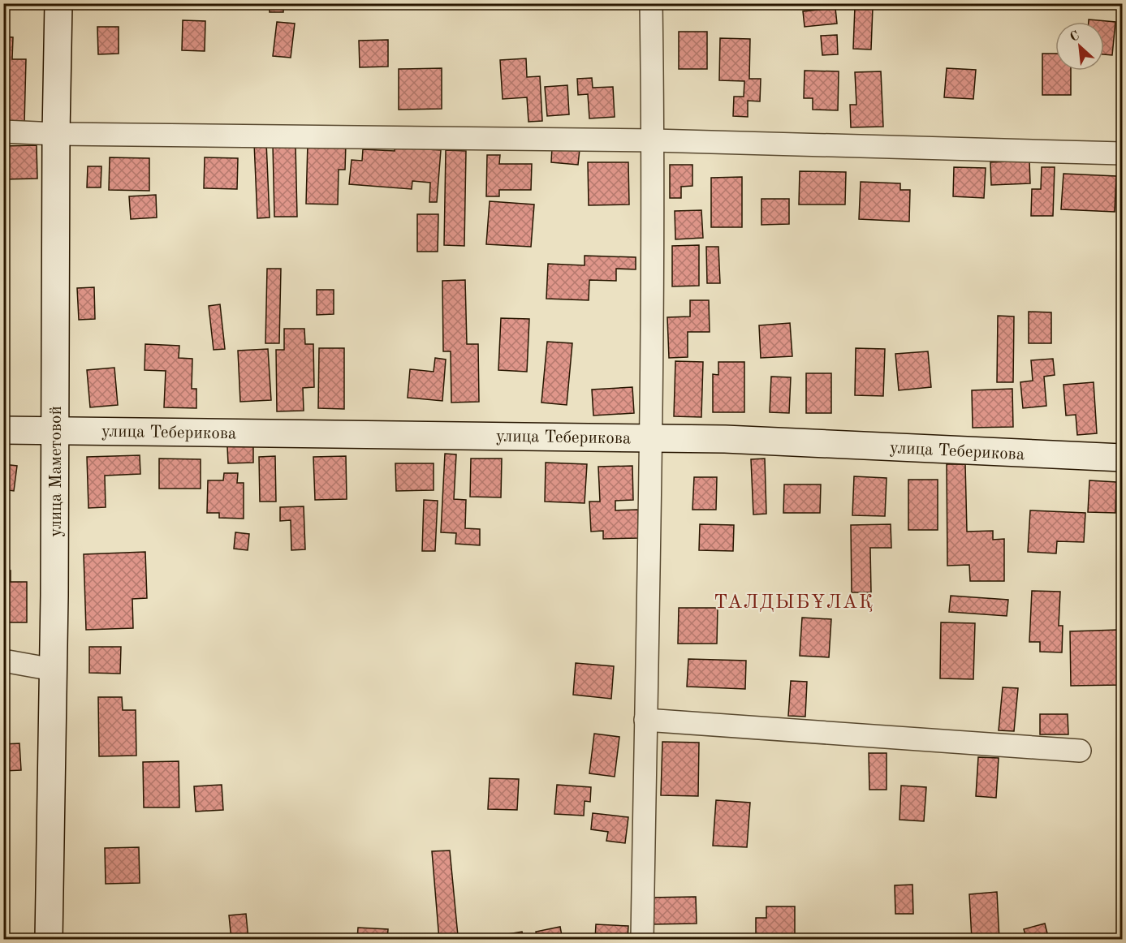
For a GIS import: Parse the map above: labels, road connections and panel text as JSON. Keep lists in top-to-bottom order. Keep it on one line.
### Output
{"streets":{"street":["улица Теберикова","улица Маметовой"]},"crossings":[["улица Теберикова","улица Маметовой"]],"districts":["ТАЛДЫБҰЛАҚ"],"north":"top left"}
